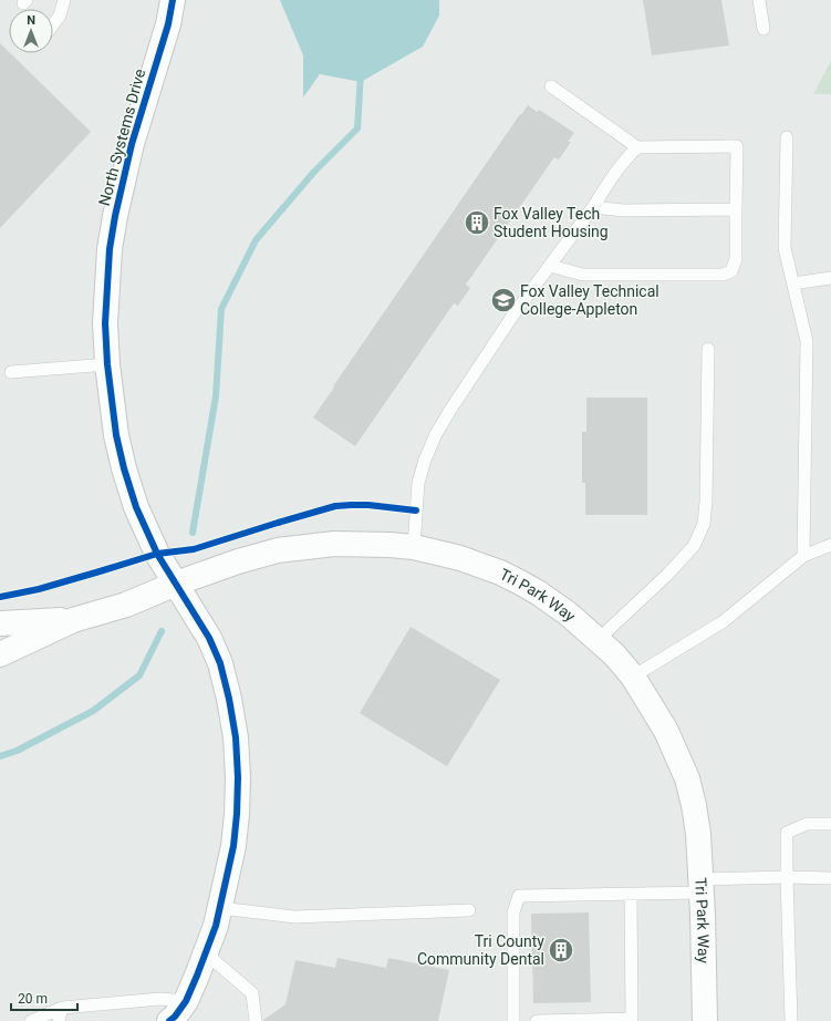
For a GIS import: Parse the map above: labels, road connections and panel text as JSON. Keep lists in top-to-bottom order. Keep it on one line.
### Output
{"streets":{"street":["North Systems Drive","Tri Park Way"]},"crossings":[["North Systems Drive","Tri Park Way"]],"places":{"building":["Fox Valley Tech Student Housing","Tri County Community Dental"],"school or university":["Fox Valley Technical College-Appleton"]},"scale_bar":"20 m","north":"top"}
